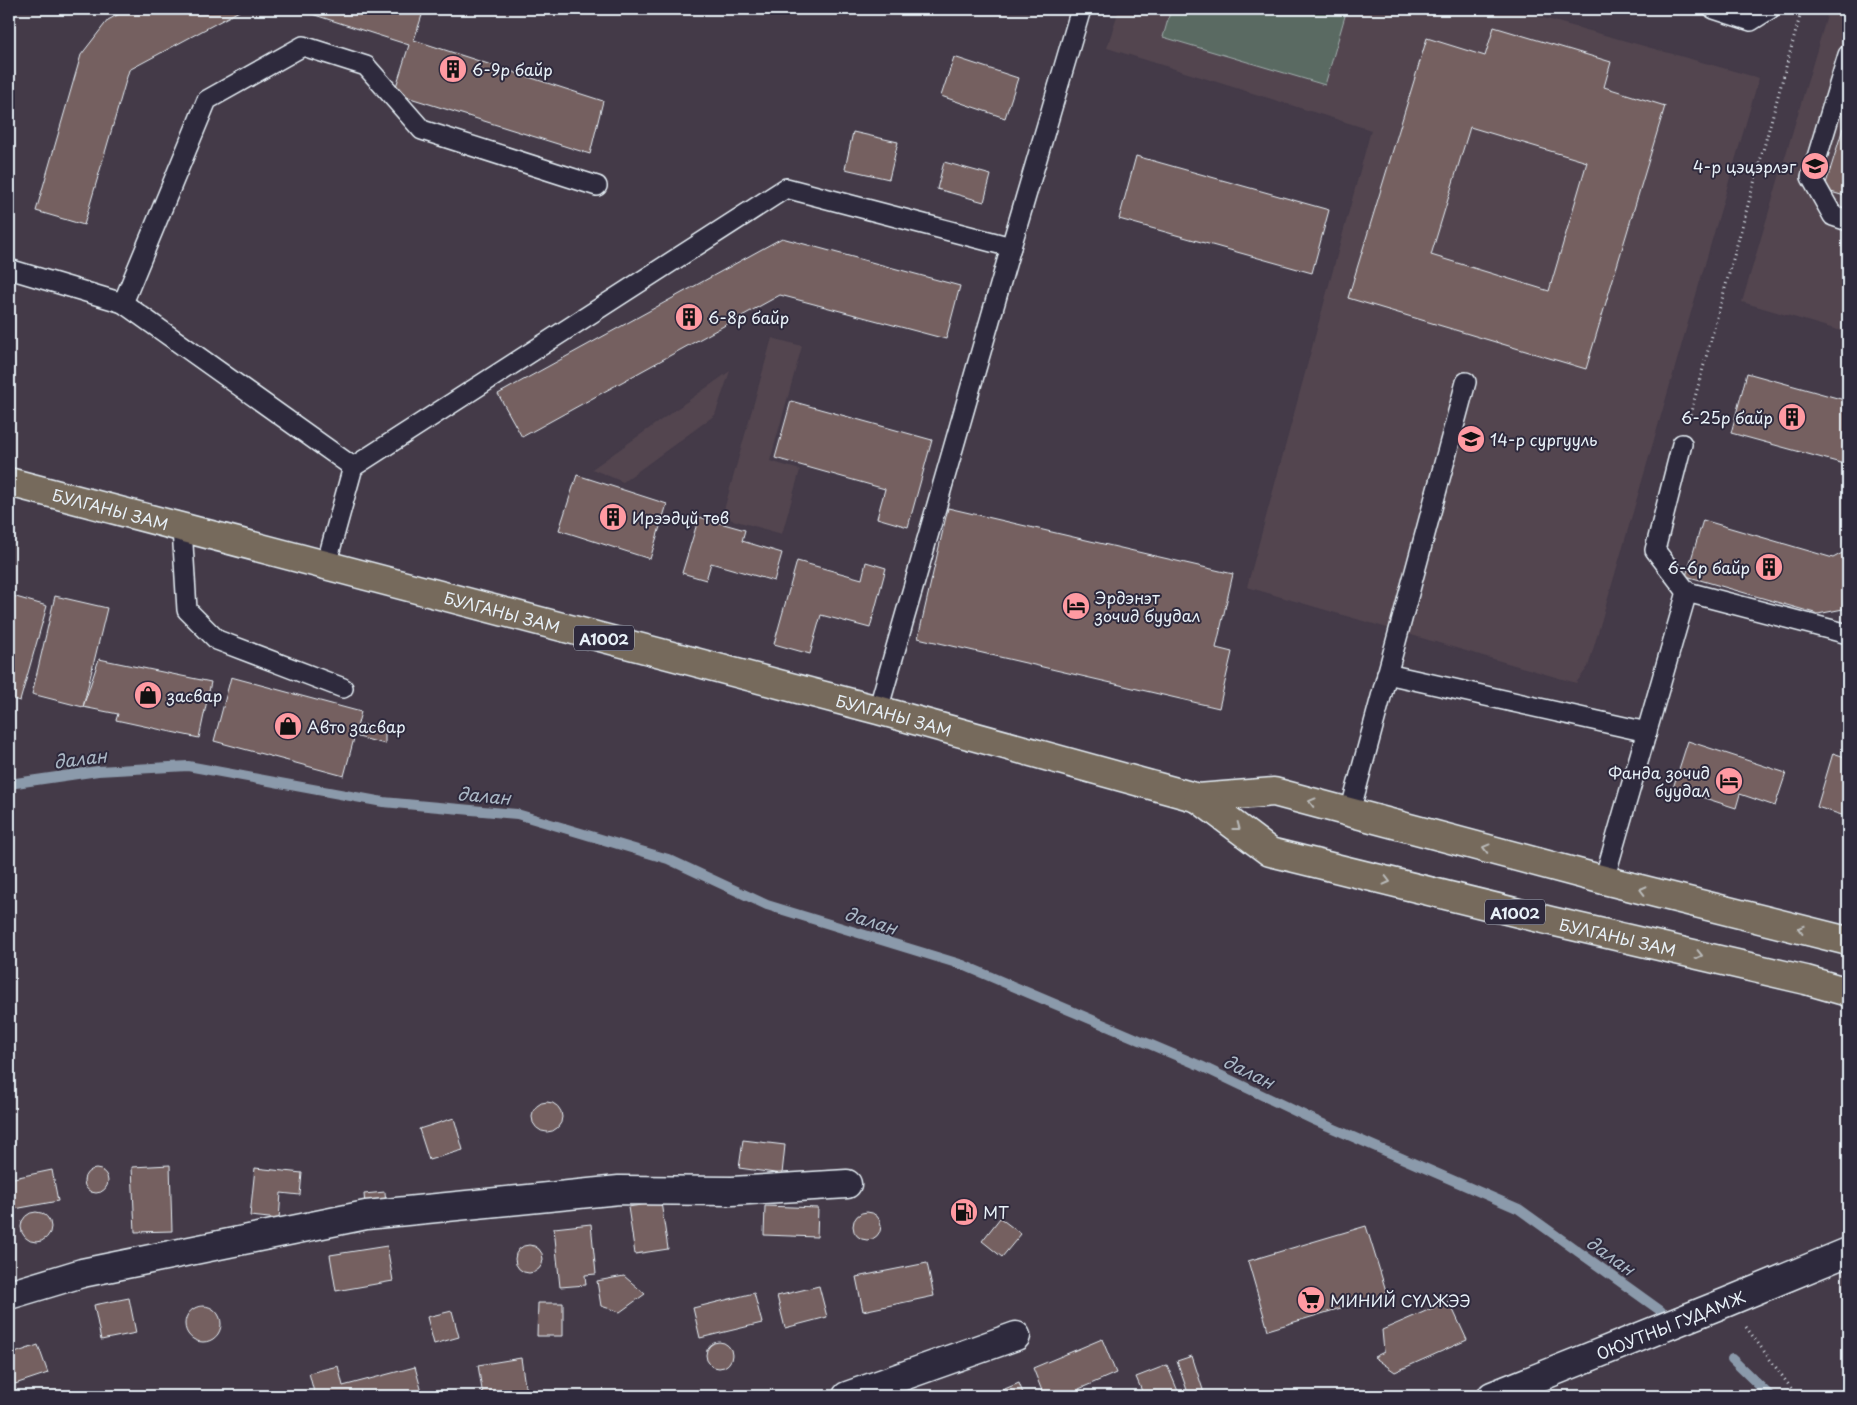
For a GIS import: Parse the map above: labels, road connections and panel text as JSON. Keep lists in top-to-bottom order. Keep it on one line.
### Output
{"streets":{"highway":["БУЛГАНЫ ЗАМ","A1002"],"street":["ОЮУТНЫ ГУДАМЖ"]},"water":["далан"],"places":{"building":["6-9р байр","6-8р байр","6-25р байр","Ирээдүй төв","6-6р байр"],"school or university":["4-р цэцэрлэг","14-р сургууль"],"hotel":["Эрдэнэт зочид буудал","Фанда зочид буудал"],"shop":["засвар","Авто засвар"],"fuel station":["МТ"],"supermarket":["МИНИЙ СҮЛЖЭЭ"]}}
